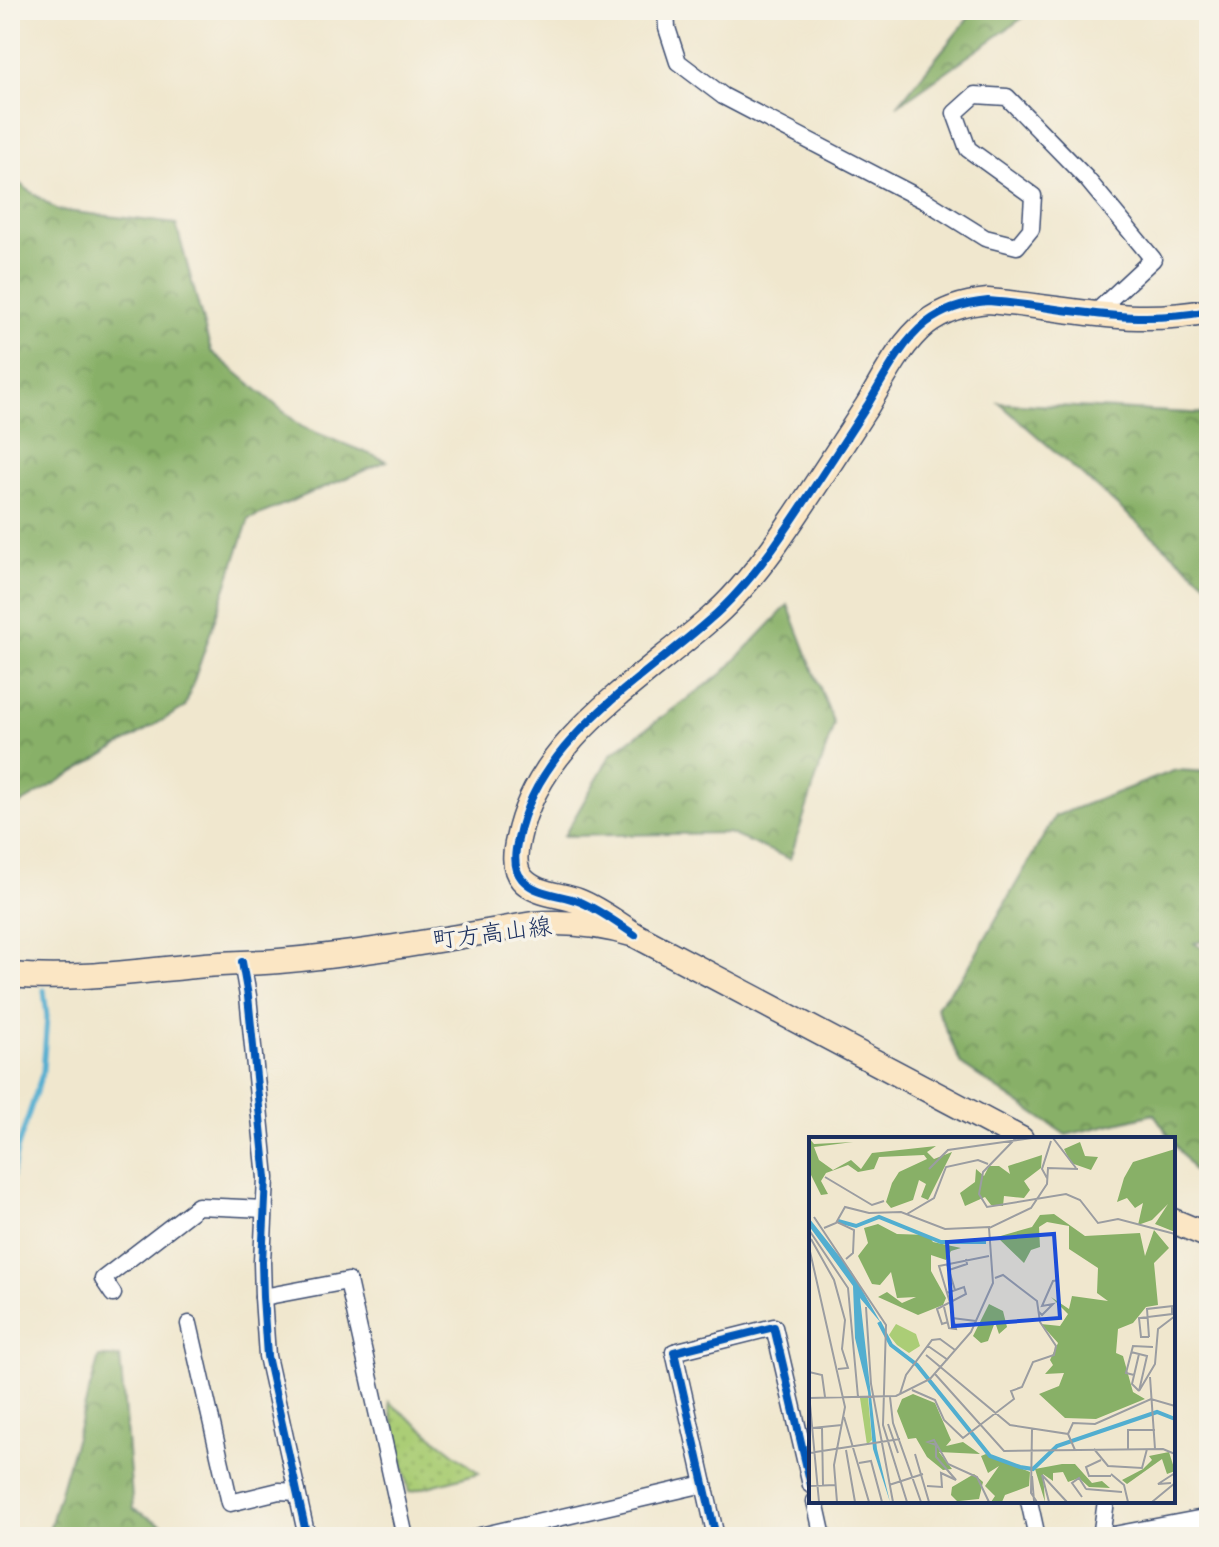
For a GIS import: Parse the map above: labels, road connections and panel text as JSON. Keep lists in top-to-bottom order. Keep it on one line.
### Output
{"streets":{"street":["町方高山線"]}}
